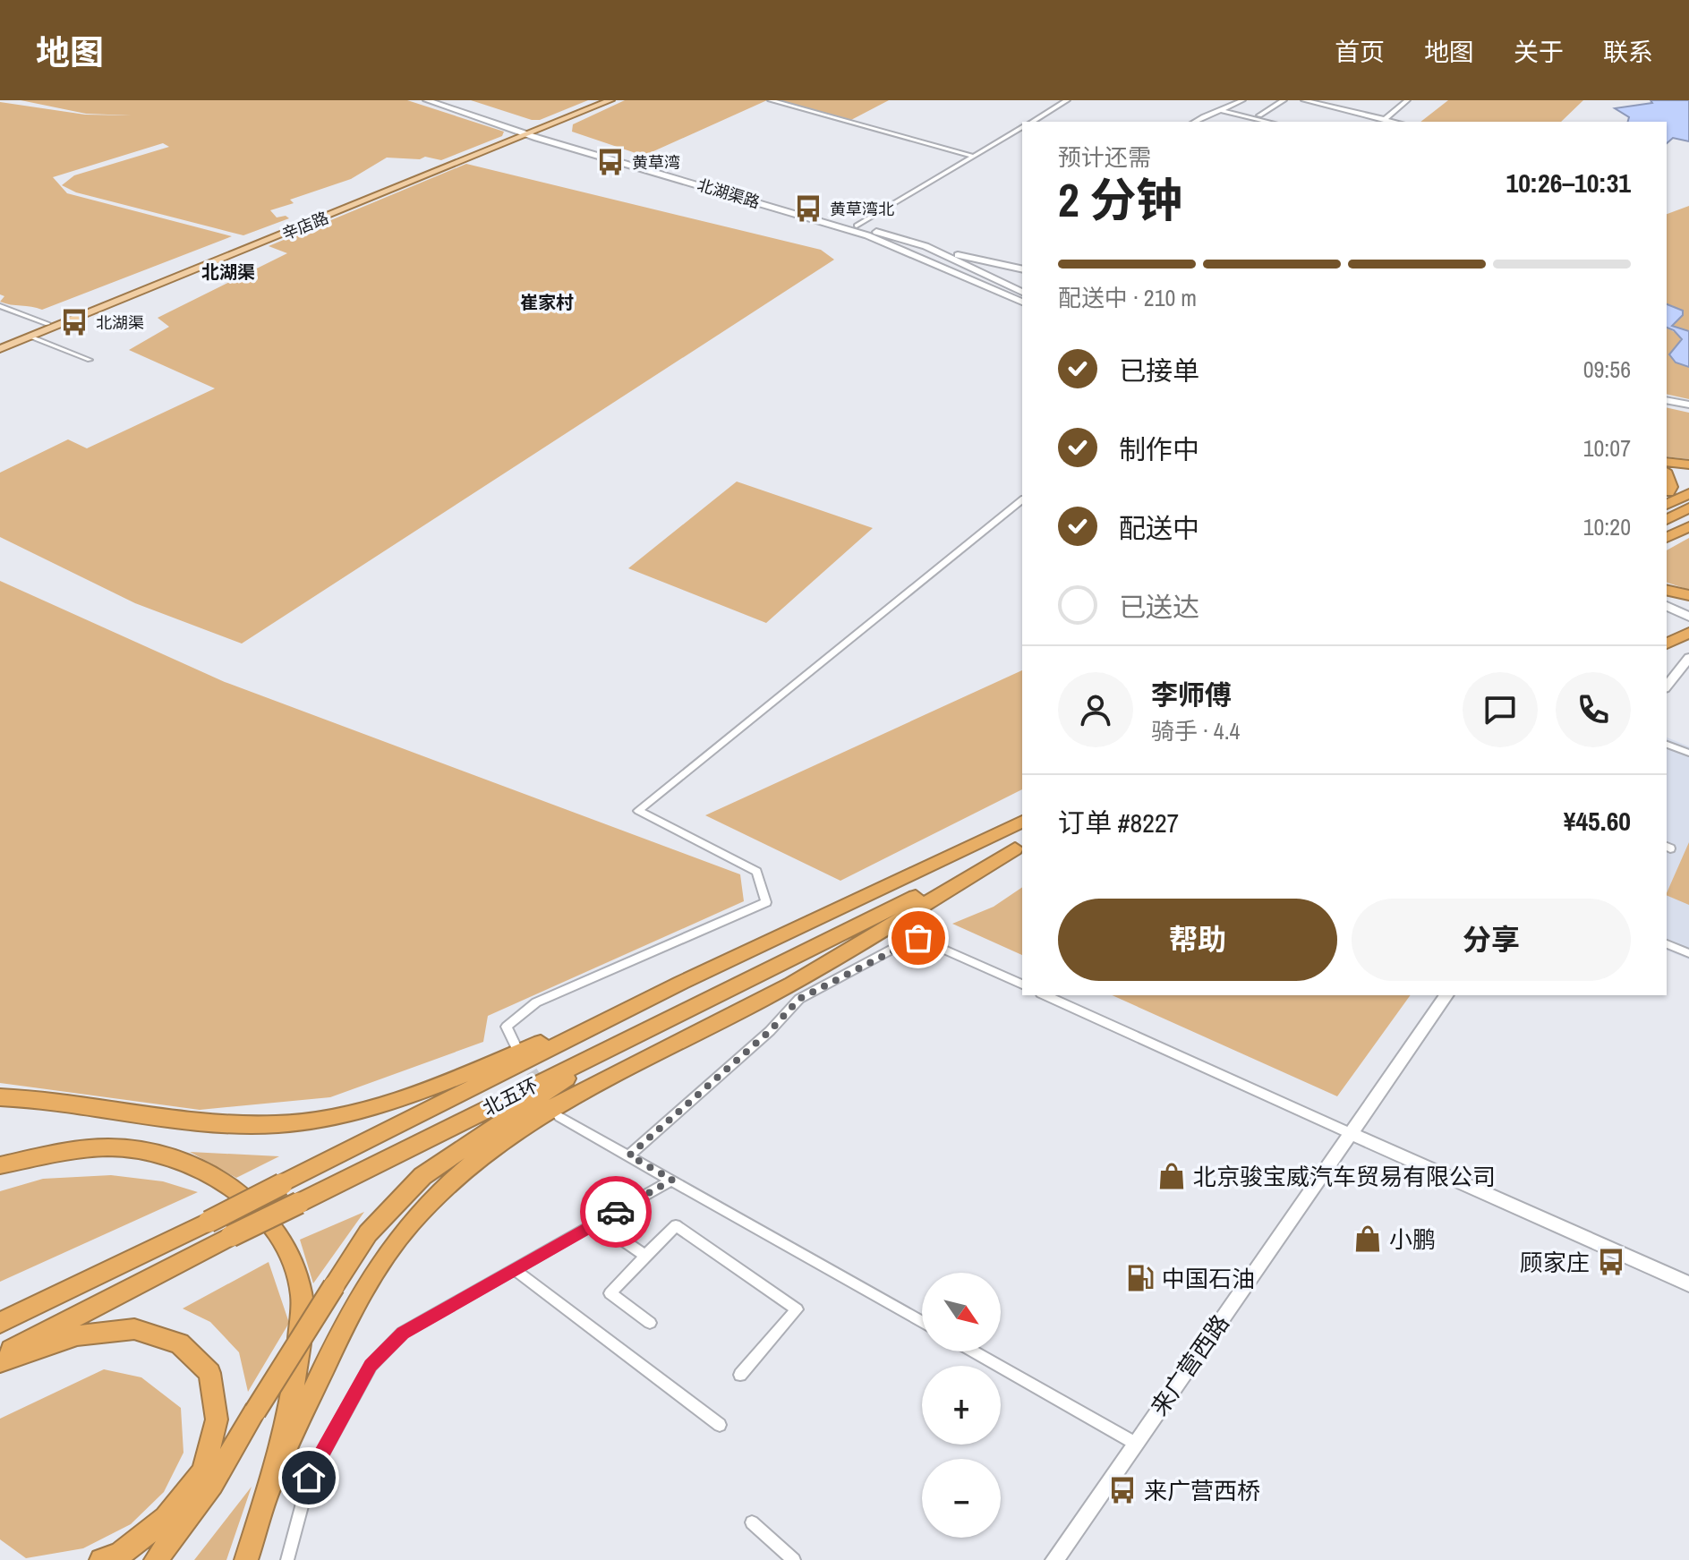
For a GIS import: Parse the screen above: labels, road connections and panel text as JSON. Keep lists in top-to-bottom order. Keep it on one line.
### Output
{"streets":{"highway":["北五环"],"main road":["北湖渠路","辛店路","来广营西路"]},"crossings":[["北湖渠路","辛店路"]],"districts":["北湖渠","崔家村"],"places":{"bus stop":["黄草湾","黄草湾北","北湖渠","顾家庄","来广营西桥"],"shop":["北京骏宝威汽车贸易有限公司","小鹏"],"fuel station":["中国石油"]},"north":"bottom right","page":{"header":"地图","nav":["首页","地图","关于","联系"],"heading":["2 分钟","预计还需","10:26–10:31"],"panel":["李师傅","骑手 · 4.4","订单 #8227","¥45.60"],"bar":"配送中 · 210 m","list":[["已接单","09:56"],["制作中","10:07"],["配送中","10:20"],"已送达"],"buttons":["帮助","分享"],"map_buttons":["+","−"]}}
